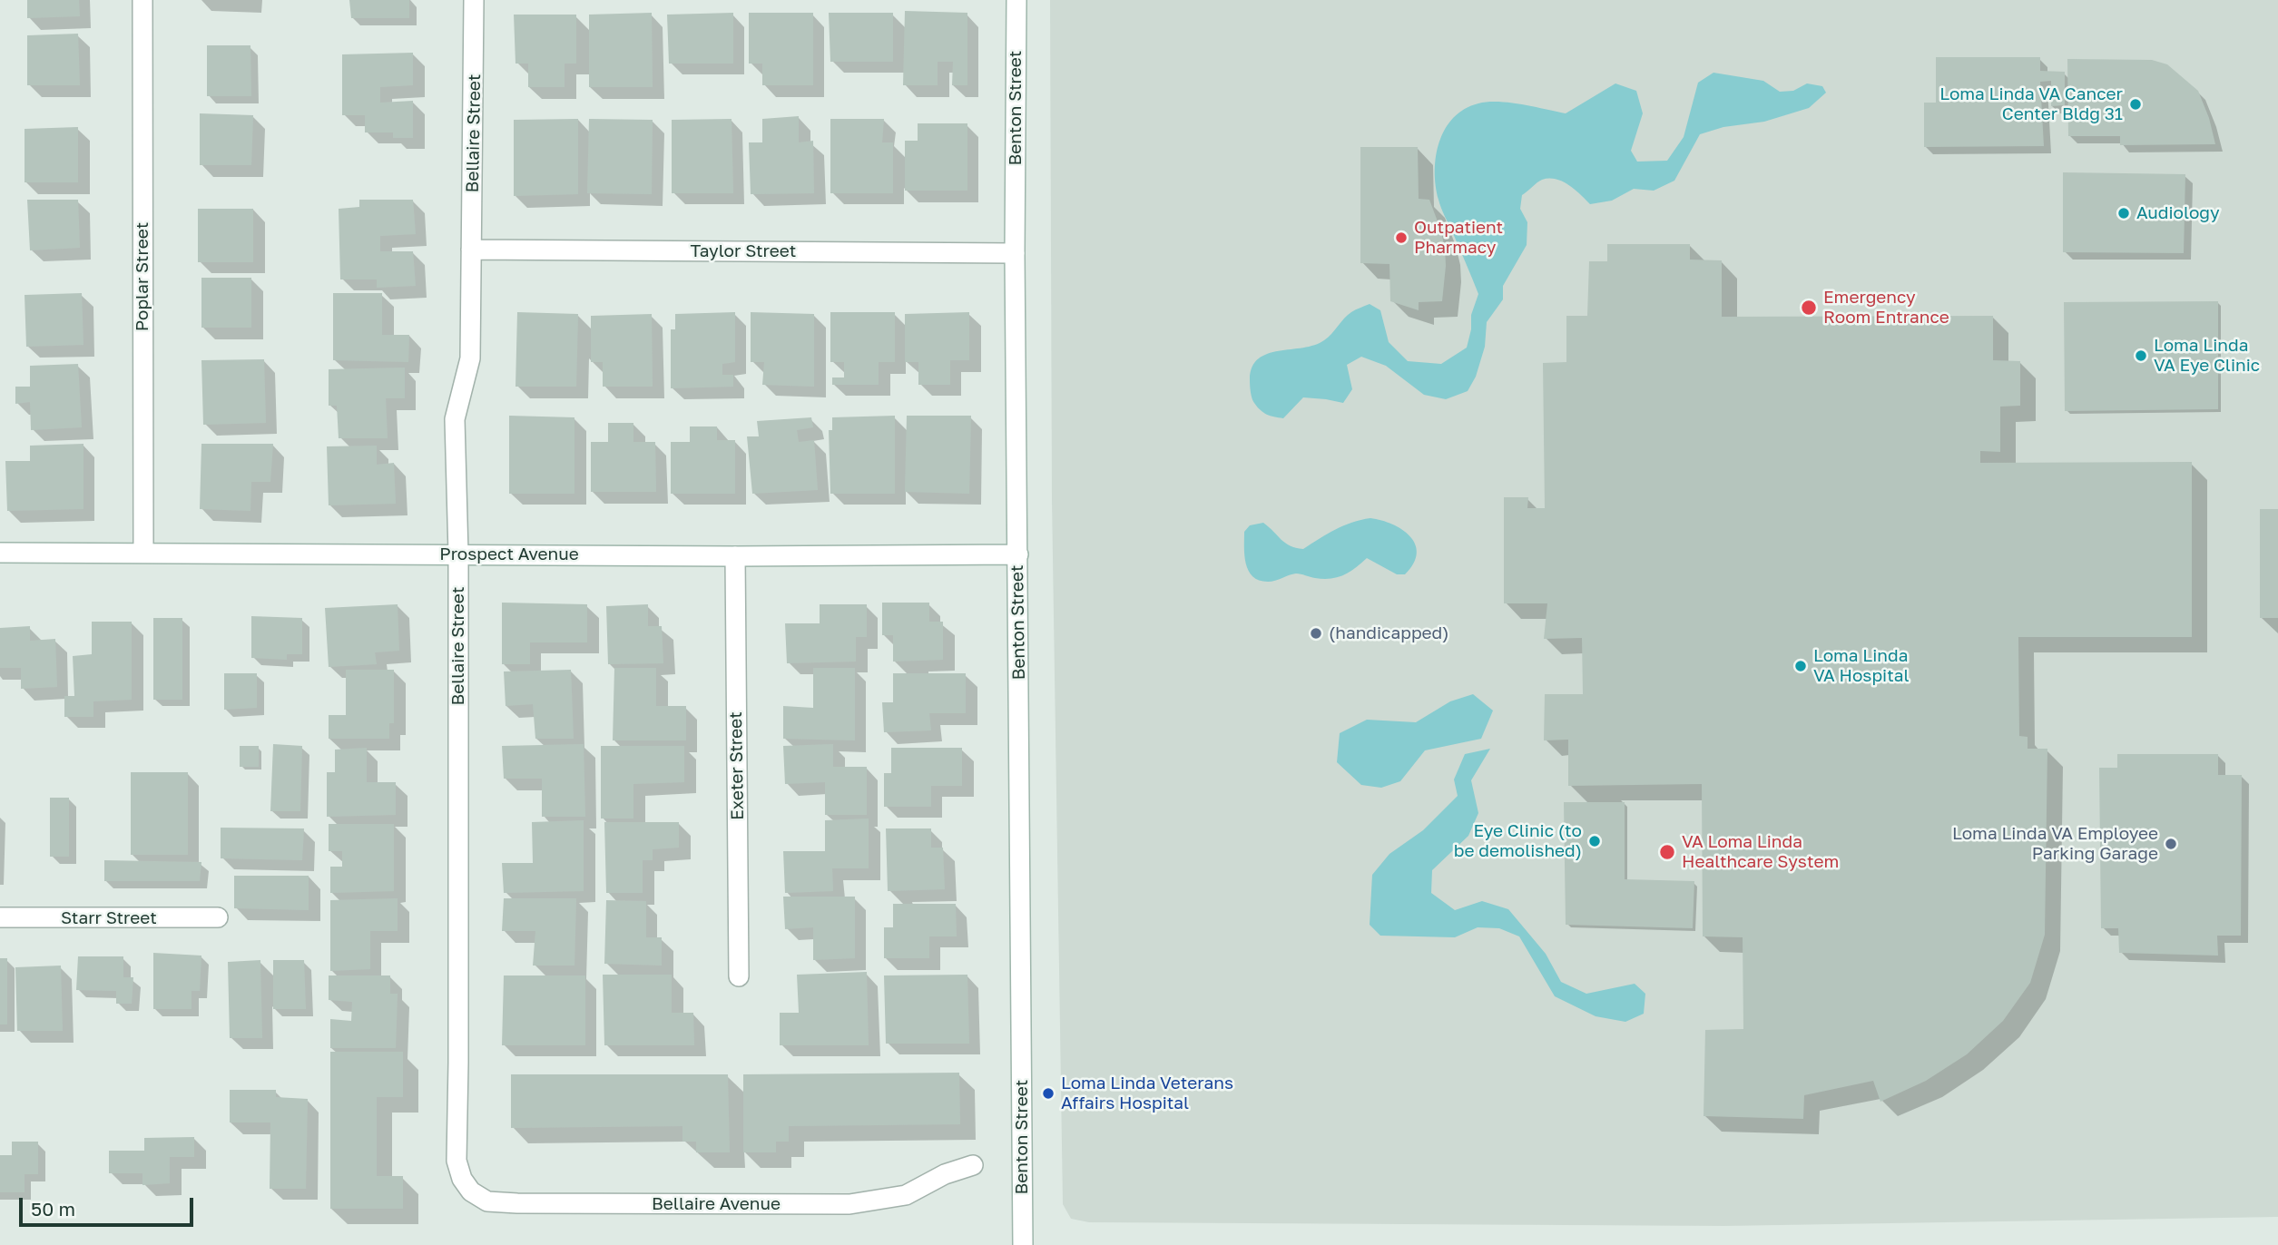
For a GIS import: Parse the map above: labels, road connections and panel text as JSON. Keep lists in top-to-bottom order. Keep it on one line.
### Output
{"streets":{"street":["Benton Street","Bellaire Street","Taylor Street","Poplar Street","Prospect Avenue","Exeter Street","Starr Street","Bellaire Avenue"]},"crossings":[["Benton Street","Taylor Street"],["Benton Street","Prospect Avenue"],["Bellaire Street","Taylor Street"],["Bellaire Street","Prospect Avenue"],["Bellaire Street","Bellaire Avenue"],["Poplar Street","Prospect Avenue"],["Prospect Avenue","Exeter Street"]],"places":["Loma Linda VA Cancer Center Bldg 31","Audiology","Outpatient Pharmacy","Emergency Room Entrance","Loma Linda VA Eye Clinic","(handicapped)","Loma Linda VA Hospital","Eye Clinic (to be demolished)","Loma Linda VA Employee Parking Garage","VA Loma Linda Healthcare System","Loma Linda Veterans Affairs Hospital"],"scale_bar":"50 m"}
